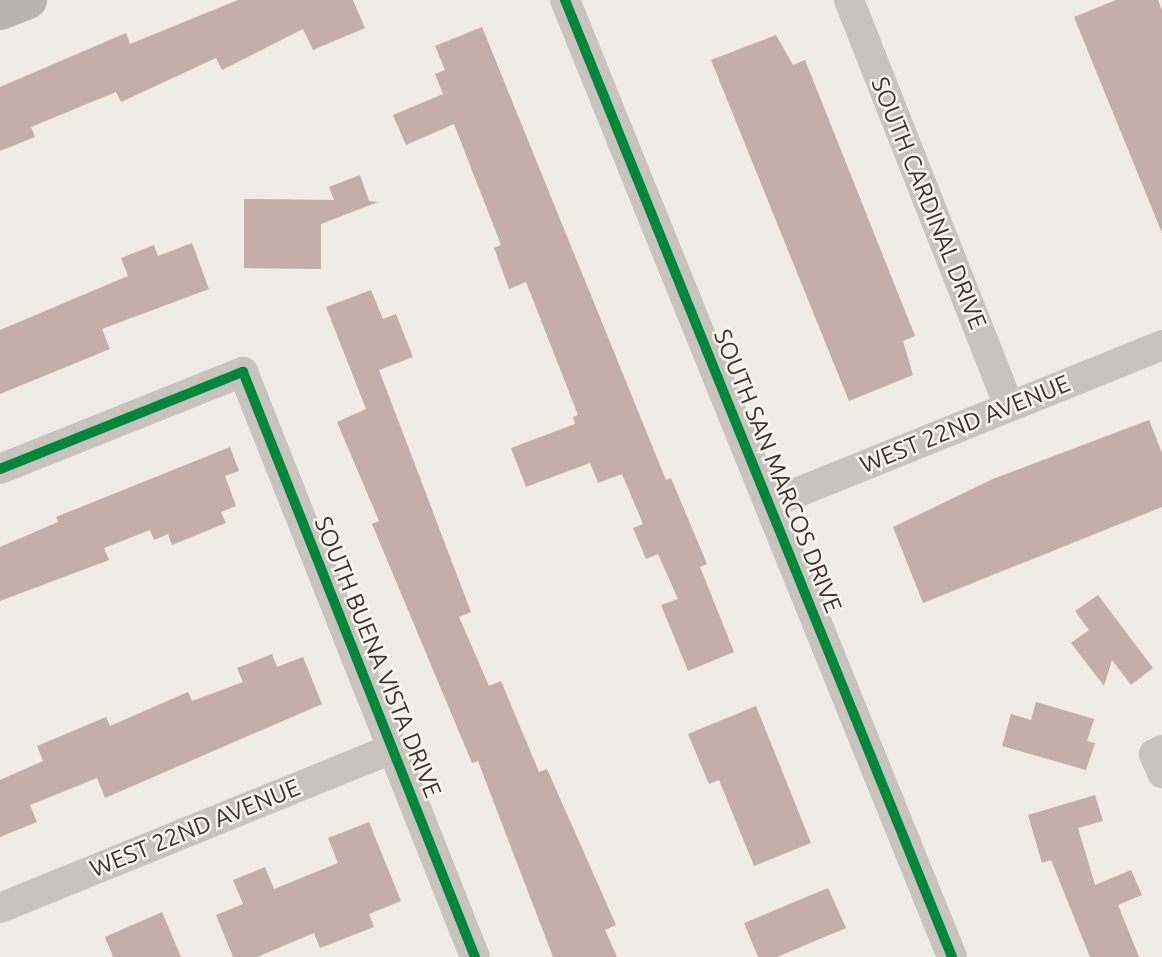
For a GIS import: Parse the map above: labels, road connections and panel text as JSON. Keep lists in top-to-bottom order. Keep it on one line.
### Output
{"streets":{"street":["SOUTH CARDINAL DRIVE","WEST 22ND AVENUE","SOUTH SAN MARCOS DRIVE","SOUTH BUENA VISTA DRIVE"]},"crossings":[["SOUTH CARDINAL DRIVE","WEST 22ND AVENUE"],["WEST 22ND AVENUE","SOUTH SAN MARCOS DRIVE"],["WEST 22ND AVENUE","SOUTH BUENA VISTA DRIVE"]]}
